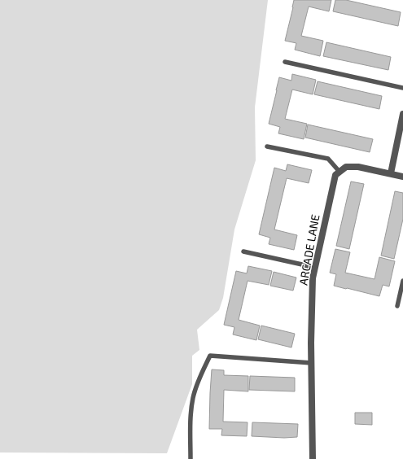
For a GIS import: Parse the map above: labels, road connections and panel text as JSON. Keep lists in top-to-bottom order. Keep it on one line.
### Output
{"streets":{"street":["ARCADE LANE"]}}
